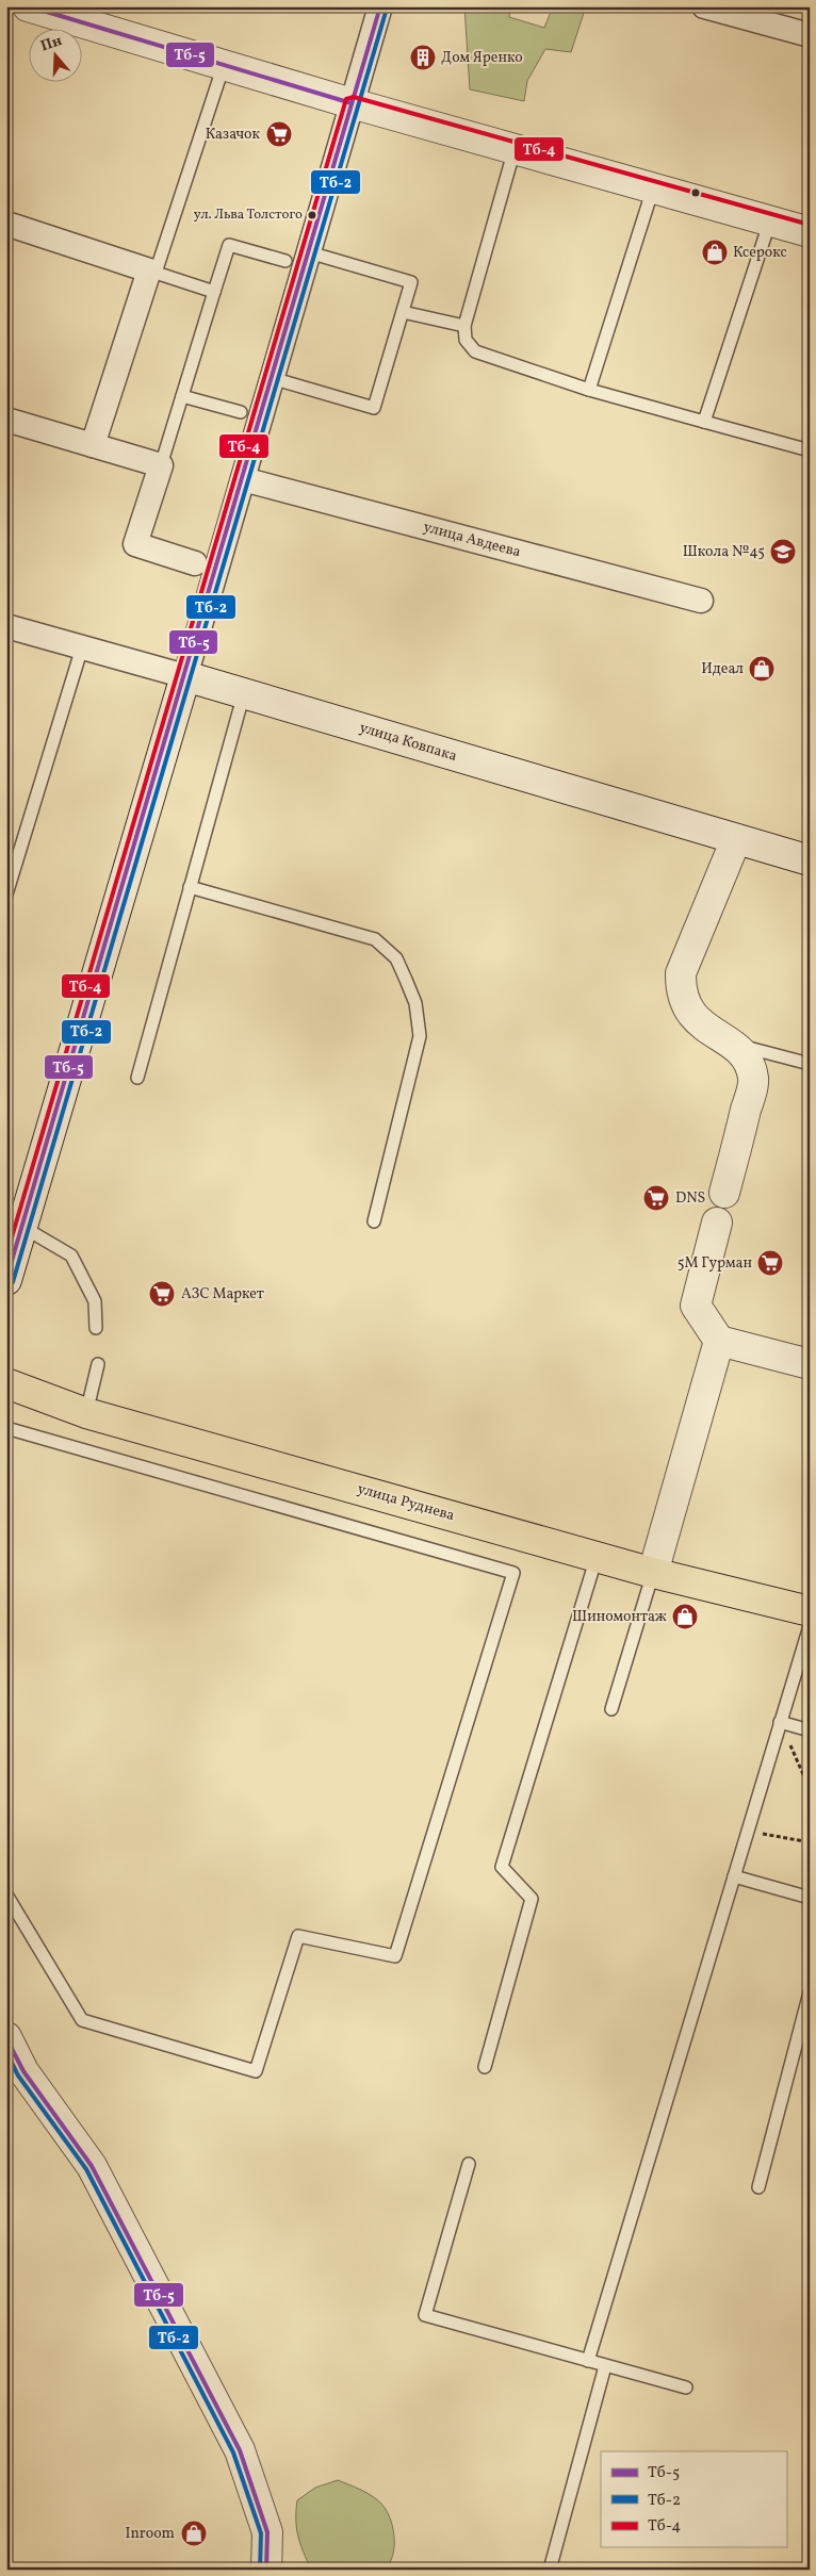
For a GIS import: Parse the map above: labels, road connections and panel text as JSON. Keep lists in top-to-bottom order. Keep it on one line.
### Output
{"streets":{"main road":["улица Руднева"],"street":["улица Авдеева","улица Ковпака"]},"places":{"building":["Дом Яренко"],"supermarket":["Казачок","DNS","5М Гурман","АЗС Маркет"],"other":["ул. Льва Толстого"],"shop":["Ксерокс","Идеал","Шиномонтаж","Inroom"],"school or university":["Школа №45"]},"lines":["transit line Тб-5","transit line Тб-2","transit line Тб-4"],"legend":["Тб-5","Тб-2","Тб-4"],"north":"top"}
